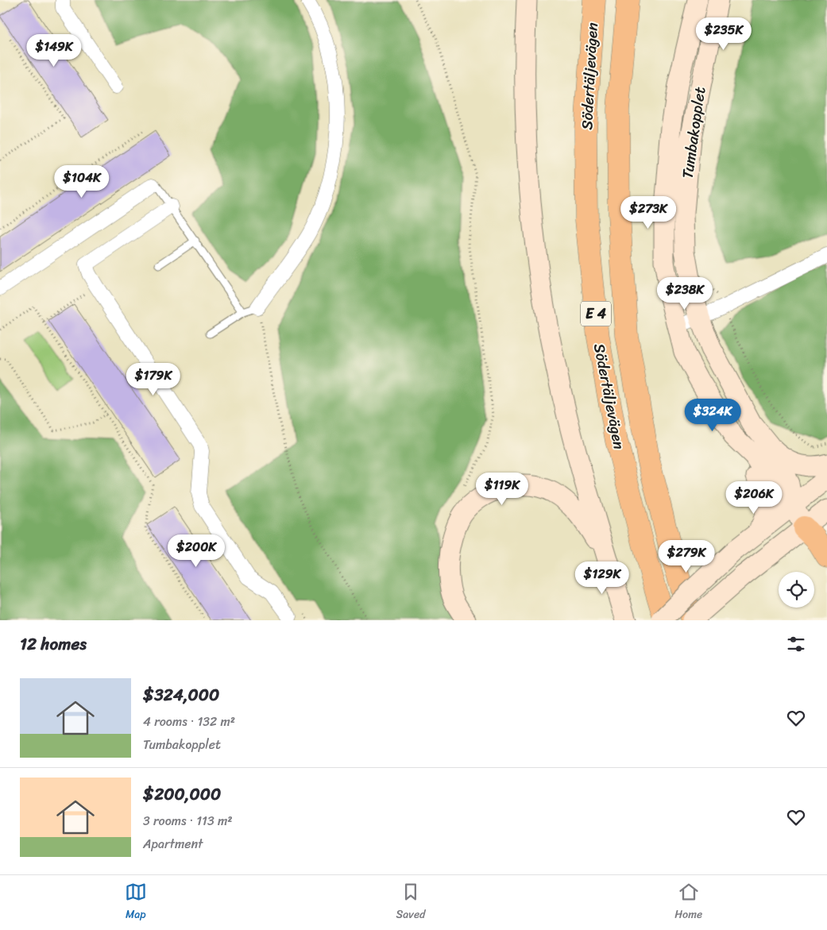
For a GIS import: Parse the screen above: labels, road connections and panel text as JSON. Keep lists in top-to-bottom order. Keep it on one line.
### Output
{"streets":{"highway":["Södertäljevägen","E 4"],"main road":["Tumbakopplet"]},"page":{"price":["$235K","$149K","$104K","$273K","$238K","$179K","$324K","$119K","$206K","$200K","$279K","$129K"],"heading":"12 homes","list":[{"name":"$324,000","note":"4 rooms · 132 m² · Tumbakopplet"},{"name":"$200,000","note":"3 rooms · 113 m² · Apartment"}],"tabs":["Map","Saved","Home"]}}
